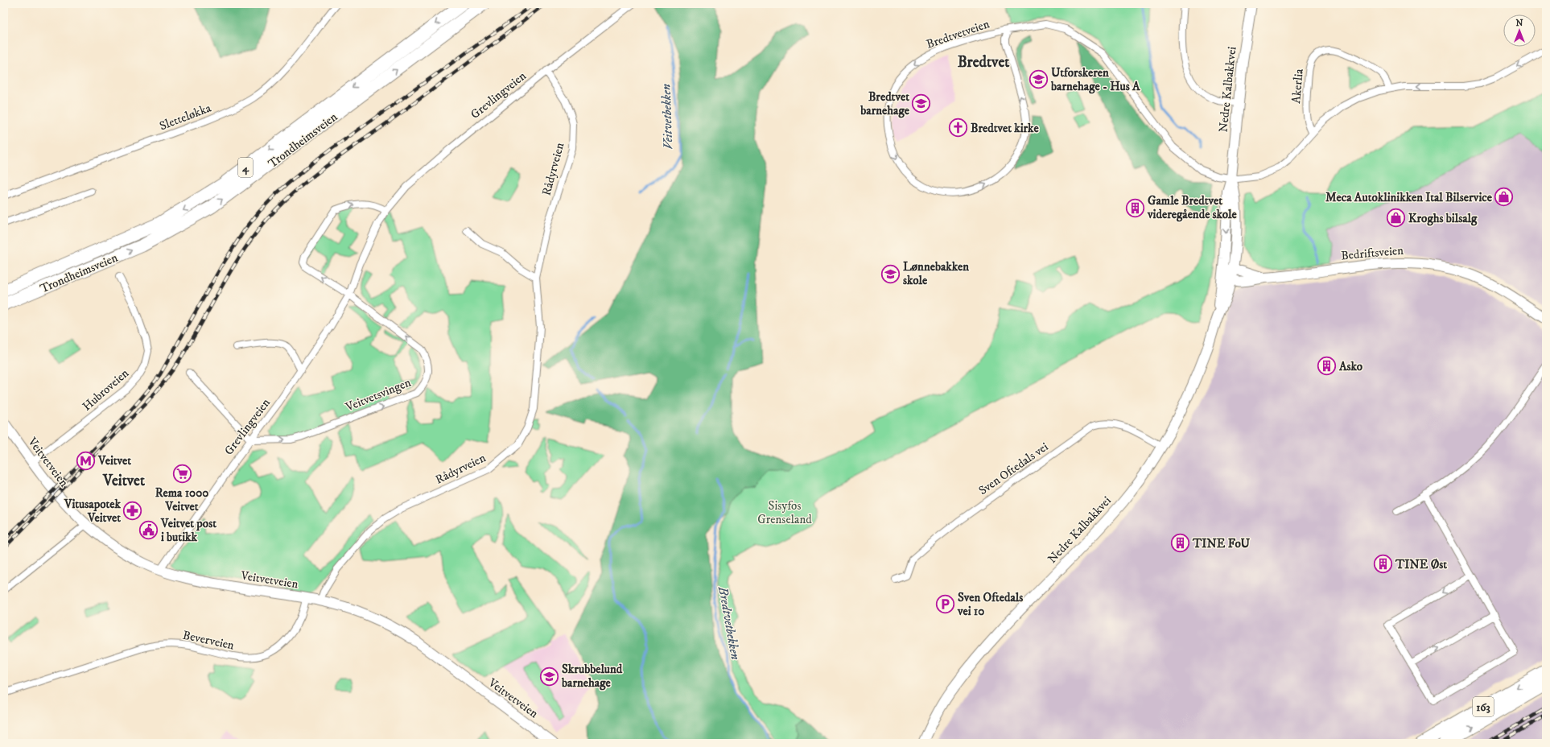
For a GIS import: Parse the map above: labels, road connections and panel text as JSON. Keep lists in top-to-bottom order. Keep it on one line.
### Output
{"streets":{"highway":["Trondheimsveien","4","163"],"street":["Bredtvetveien","Akerlia","Nedre Kalbakkvei","Grevlingveien","Sletteløkka","Rådyrveien","Bedriftsveien","Hubroveien","Veitvetsvingen","Veitvetveien","Sven Oftedals vei","Beverveien"]},"crossings":[["Bredtvetveien","Nedre Kalbakkvei"],["Nedre Kalbakkvei","Bedriftsveien"],["Nedre Kalbakkvei","Sven Oftedals vei"],["Grevlingveien","Rådyrveien"],["Grevlingveien","Veitvetsvingen"],["Grevlingveien","Veitvetveien"],["Rådyrveien","Veitvetveien"],["Hubroveien","Veitvetveien"],["Veitvetveien","Beverveien"]],"districts":["Bredtvet","Veitvet"],"water":["Veitvetbekken","Bredtvetbekken"],"parks":["Sisyfos Grenseland"],"places":{"school or university":["Utforskeren barnehage - Hus A","Bredtvet barnehage","Lønnebakken skole","Skrubbelund barnehage"],"church":["Bredtvet kirke"],"shop":["Meca Autoklinikken Ital Bilservice","Kroghs bilsalg"],"building":["Gamle Bredtvet videregående skole","Asko","TINE FoU","TINE Øst"],"metro station":["Veitvet"],"supermarket":["Rema 1000 Veitvet"],"pharmacy":["Vitusapotek Veitvet"],"public building":["Veitvet post i butikk"],"parking":["Sven Oftedals vei 10"]},"north":"top"}
